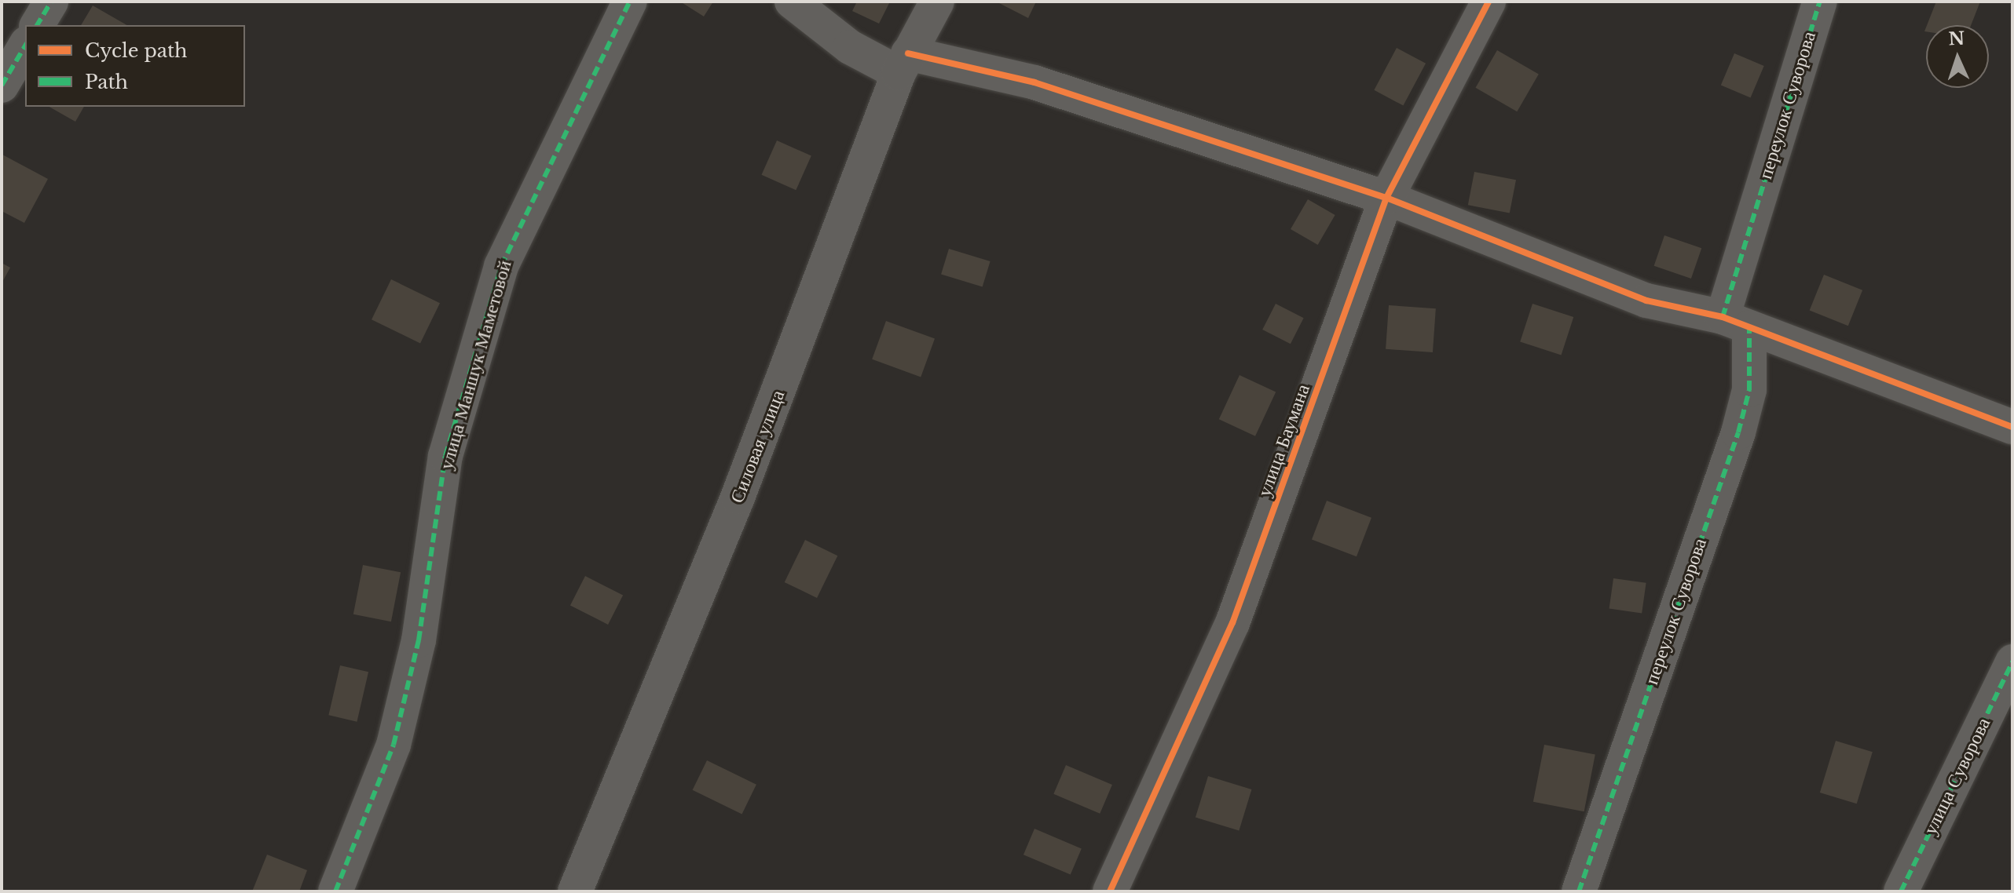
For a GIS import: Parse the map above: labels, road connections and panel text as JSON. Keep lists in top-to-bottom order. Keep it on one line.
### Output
{"streets":{"street":["переулок Суворова","улица Маншук Маметовой","улица Баумана","Силовая улица","улица Суворова"]},"legend":["Cycle path","Path"],"north":"top"}
